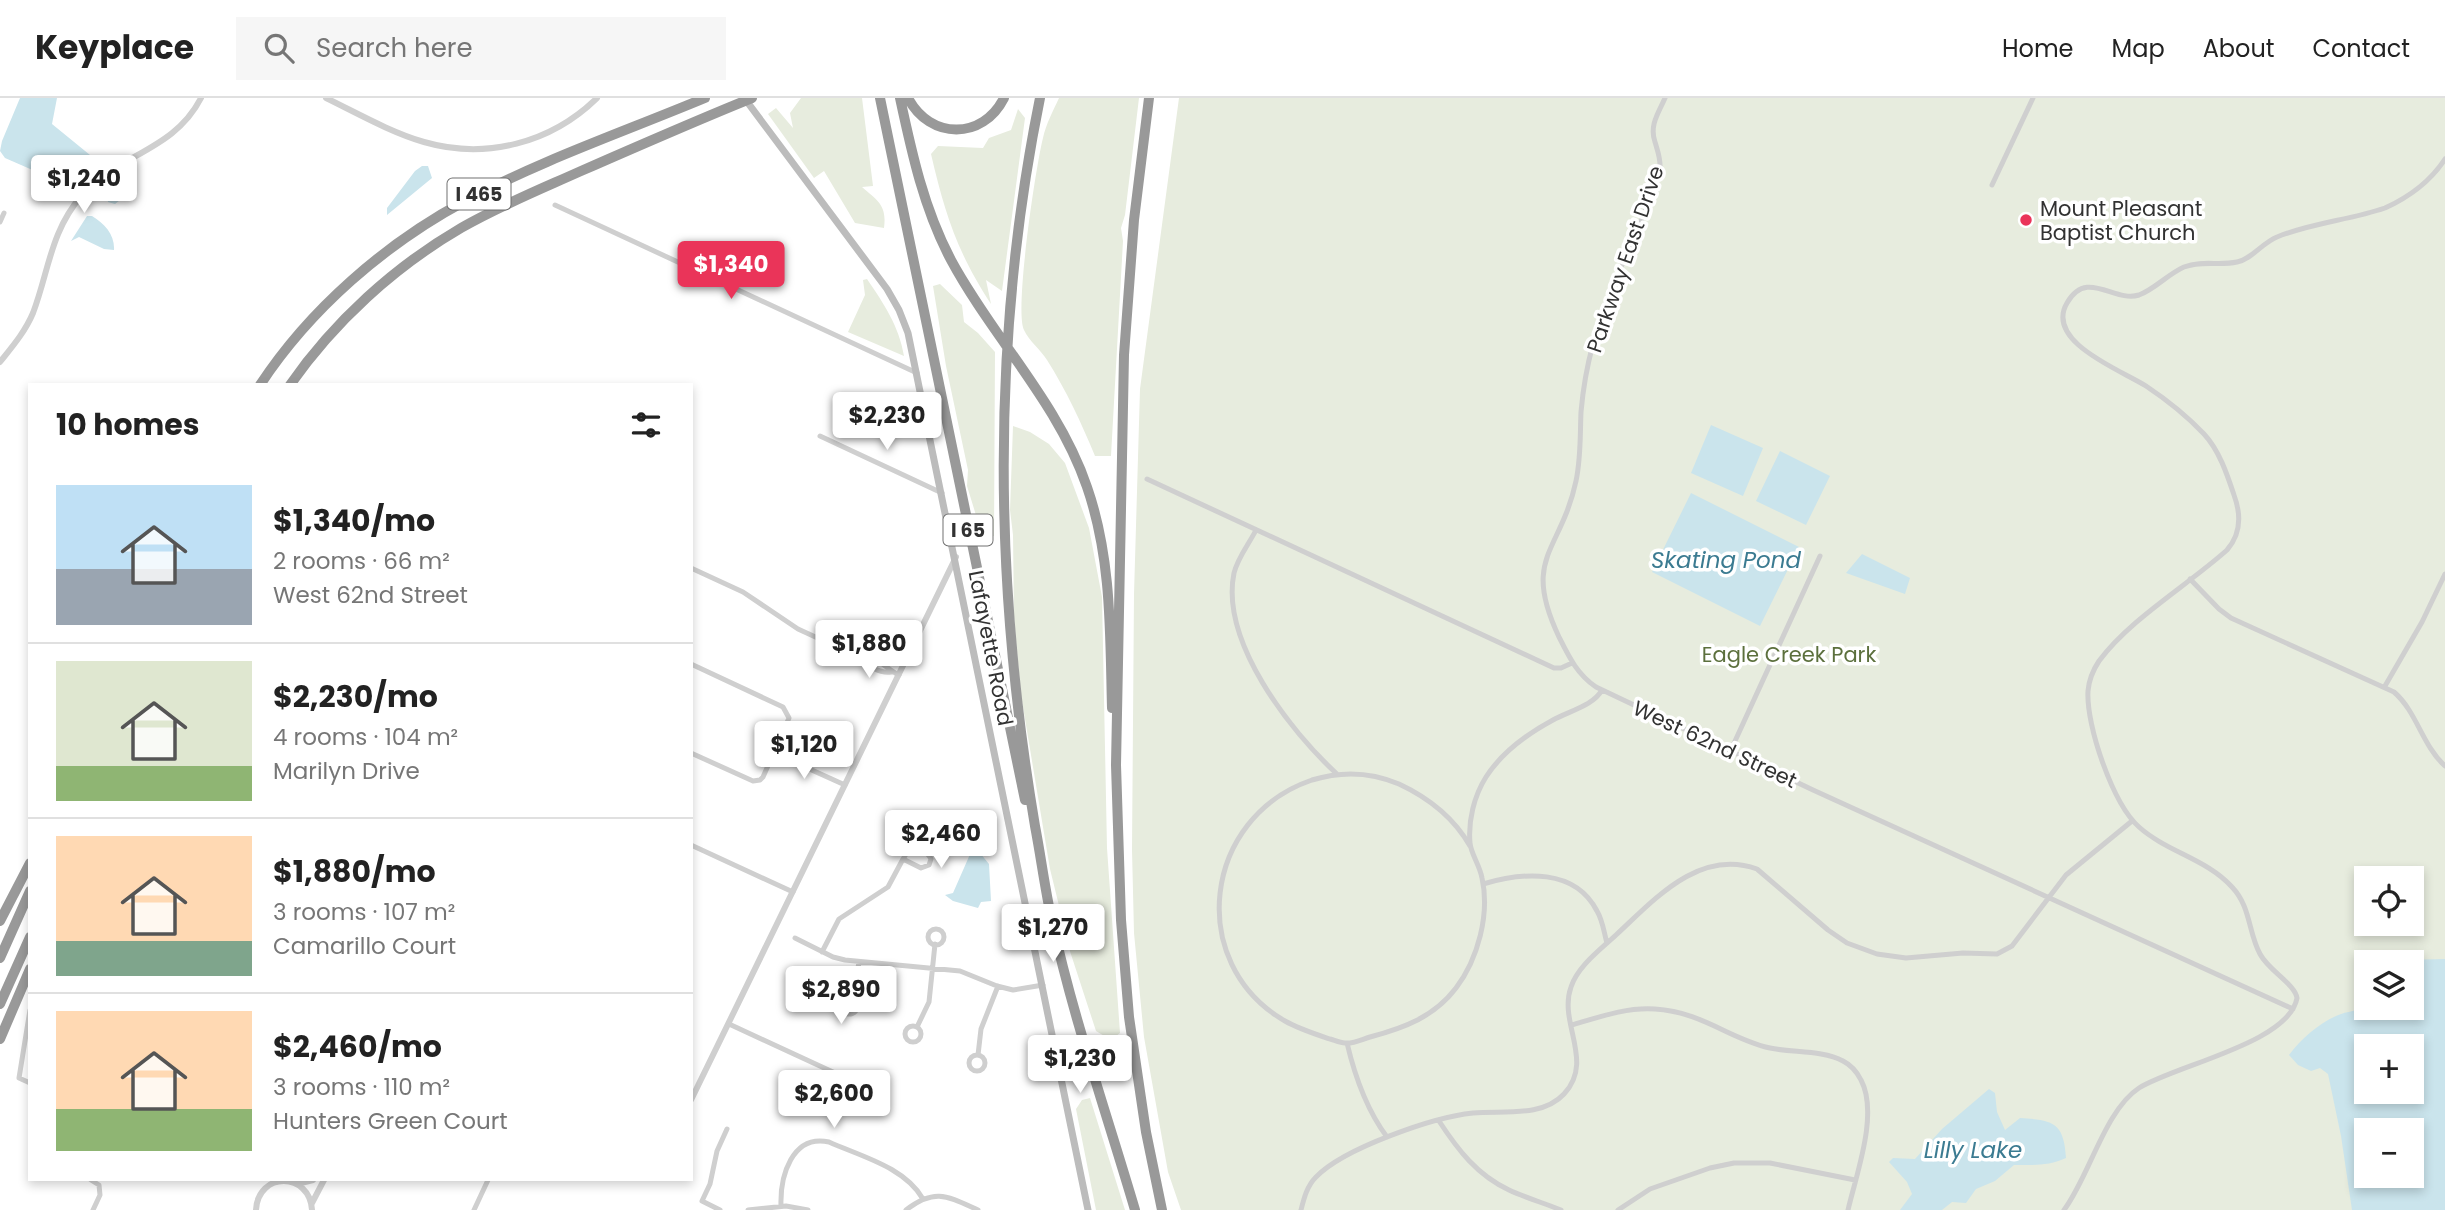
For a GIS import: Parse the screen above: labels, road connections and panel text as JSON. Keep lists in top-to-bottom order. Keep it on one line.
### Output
{"streets":{"highway":["I 465","I 65"],"main road":["Lafayette Road"],"street":["Parkway East Drive","West 62nd Street"]},"crossings":[["Parkway East Drive","West 62nd Street"]],"water":["Skating Pond","Lilly Lake"],"parks":["Eagle Creek Park"],"places":["Mount Pleasant Baptist Church"],"page":{"header":"Keyplace","search":"Search here","nav":["Home","Map","About","Contact"],"price":["$1,240","$1,340","$2,230","$1,880","$1,120","$2,460","$1,270","$2,890","$1,230","$2,600"],"heading":"10 homes","list":[{"name":"$1,340/mo","note":"2 rooms · 66 m² · West 62nd Street"},{"name":"$2,230/mo","note":"4 rooms · 104 m² · Marilyn Drive"},{"name":"$1,880/mo","note":"3 rooms · 107 m² · Camarillo Court"},{"name":"$2,460/mo","note":"3 rooms · 110 m² · Hunters Green Court"}],"map_buttons":["+","−"]}}
